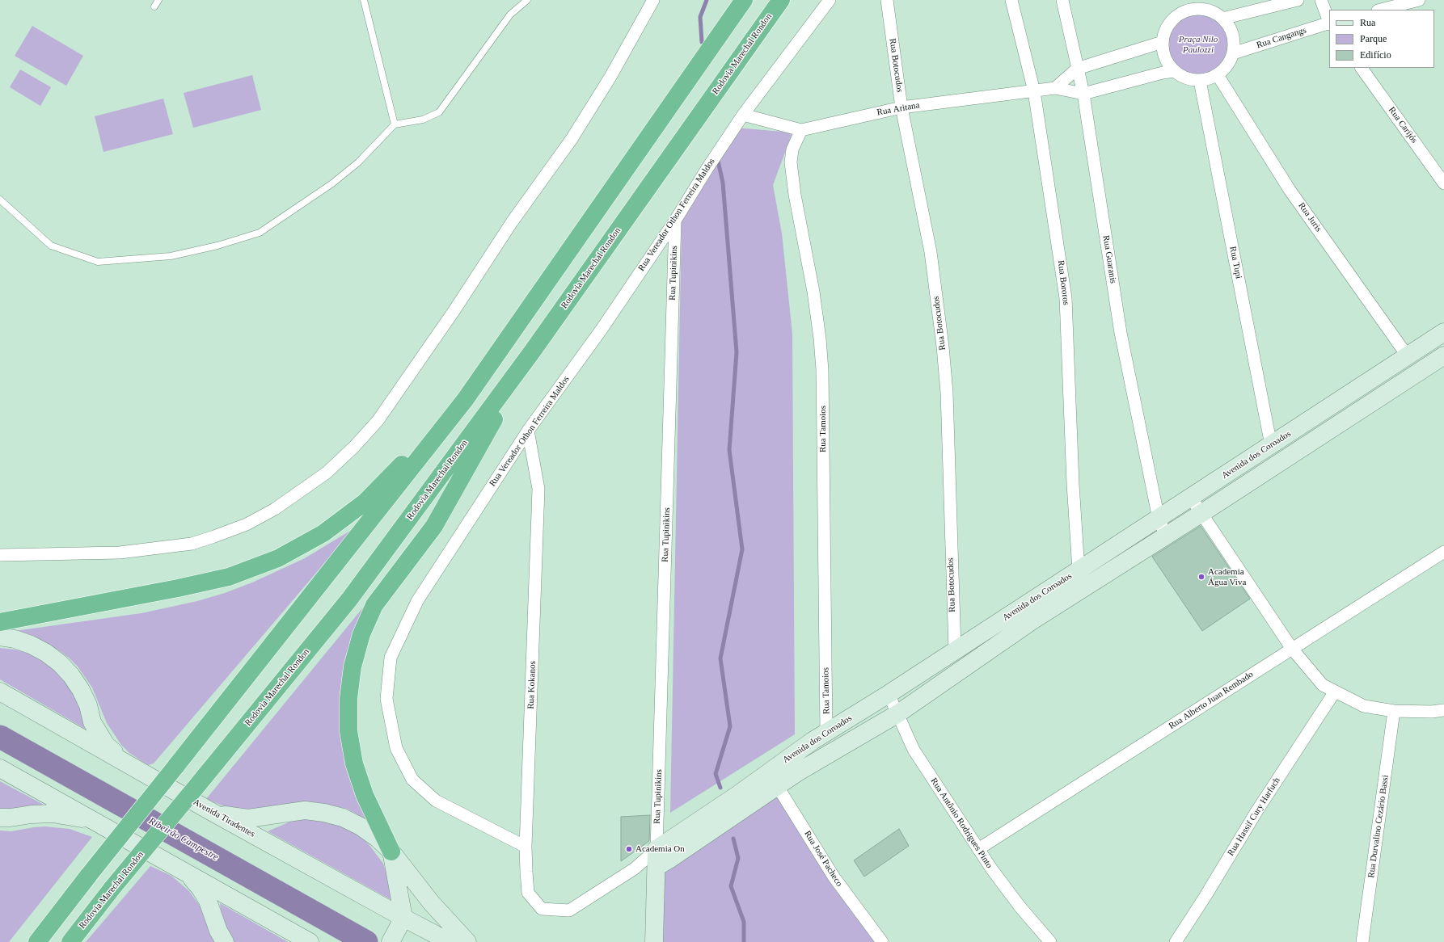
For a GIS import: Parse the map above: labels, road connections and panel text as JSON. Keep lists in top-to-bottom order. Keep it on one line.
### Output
{"streets":{"highway":["Rodovia Marechal Rondon"],"street":["Rua Cangangs","Rua Botocudos","Rua Aritana","Rua Carijós","Rua Vereador Othon Ferreira Maldos","Rua Juris","Rua Guaranis","Rua Tupi","Rua Tupinikins","Rua Bororos","Rua Tamoios","Avenida dos Coroados","Rua Kokanos","Rua Alberto Juan Rembado","Rua Hassif Cury Harfuch","Avenida Tiradentes","Rua Antônio Rodrigues Pinto","Rua Durvalino Cezário Bassi","Rua José Pacheco"]},"crossings":[["Rua Cangangs","Rua Aritana"],["Rua Cangangs","Rua Juris"],["Rua Cangangs","Rua Tupi"],["Rua Botocudos","Rua Aritana"],["Rua Botocudos","Avenida dos Coroados"],["Rua Aritana","Rua Vereador Othon Ferreira Maldos"],["Rua Aritana","Rua Juris"],["Rua Aritana","Rua Guaranis"],["Rua Aritana","Rua Tupi"],["Rua Aritana","Rua Bororos"],["Rua Aritana","Rua Tamoios"],["Rua Vereador Othon Ferreira Maldos","Rua Tupinikins"],["Rua Vereador Othon Ferreira Maldos","Rua Kokanos"],["Rua Juris","Rua Tupi"],["Rua Juris","Avenida dos Coroados"],["Rua Guaranis","Avenida dos Coroados"],["Rua Tupi","Avenida dos Coroados"],["Rua Tupinikins","Avenida dos Coroados"],["Rua Bororos","Avenida dos Coroados"],["Rua Tamoios","Avenida dos Coroados"],["Avenida dos Coroados","Rua Kokanos"],["Avenida dos Coroados","Rua Antônio Rodrigues Pinto"],["Avenida dos Coroados","Rua José Pacheco"],["Rua Alberto Juan Rembado","Rua Antônio Rodrigues Pinto"]],"water":["Ribeirão Campestre"],"parks":["Praça Nilo Paulozzi"],"places":["Academia Água Viva","Academia On"],"legend":["Rua","Parque","Edifício"]}
